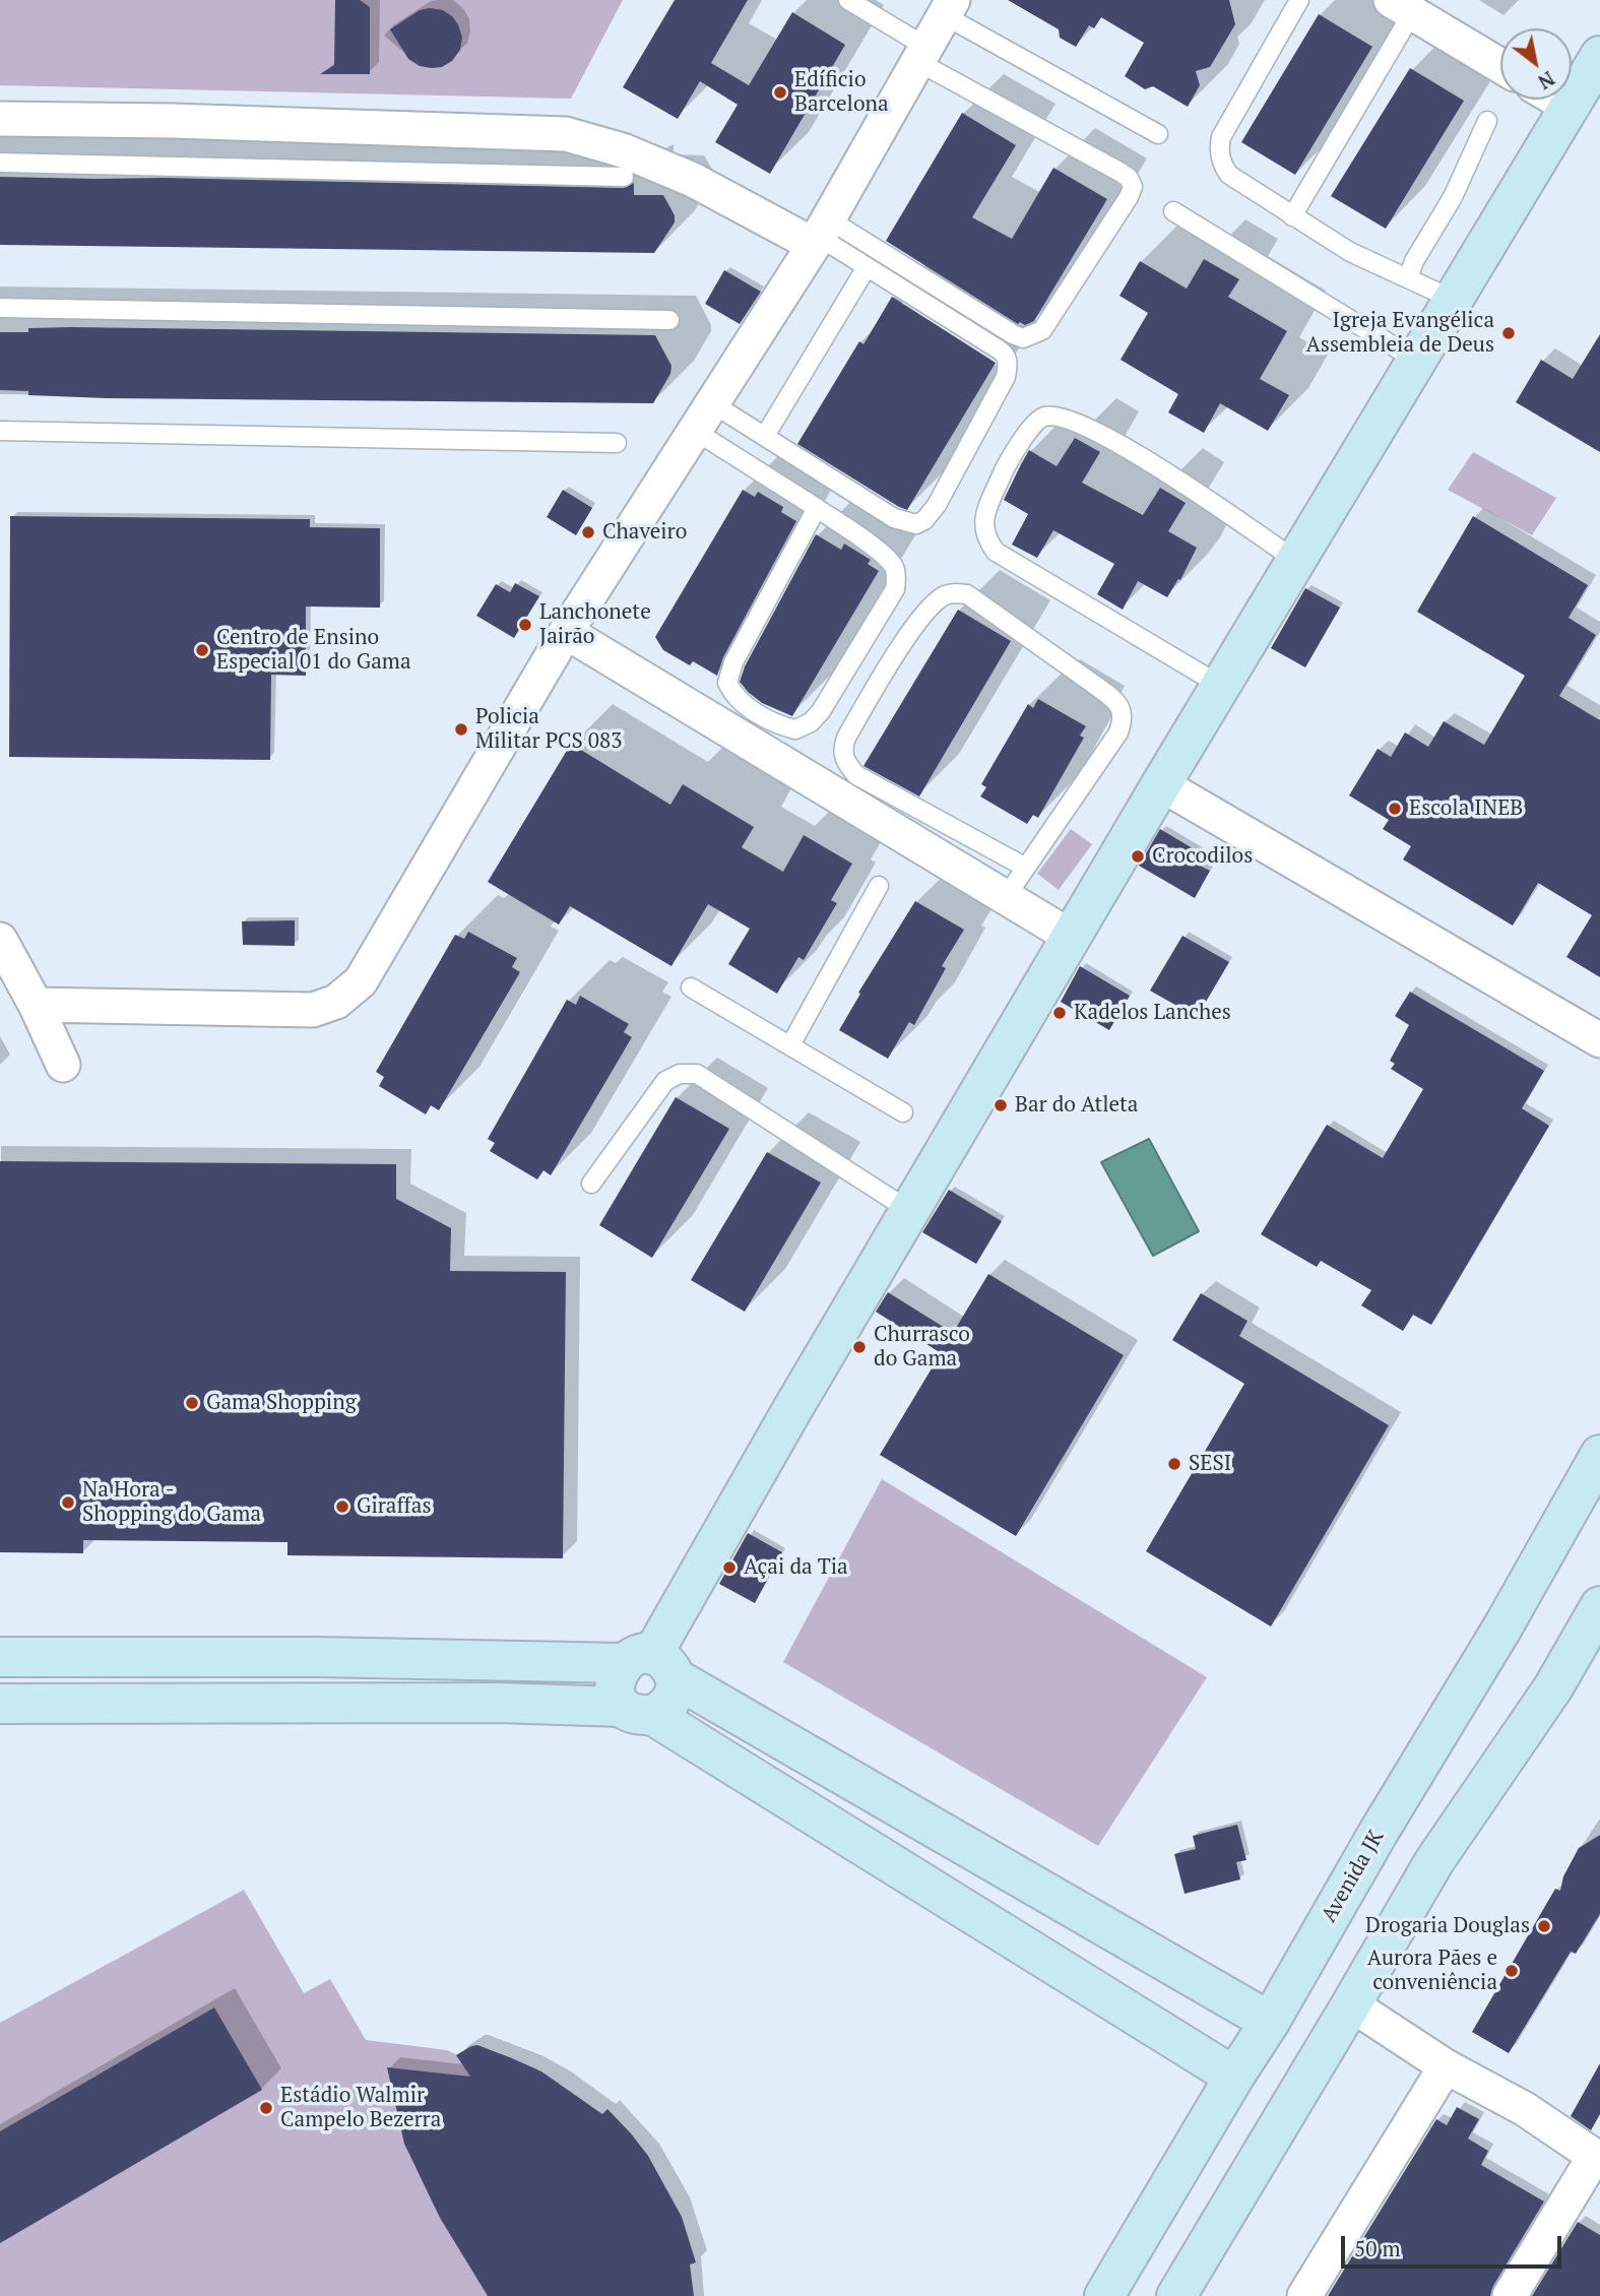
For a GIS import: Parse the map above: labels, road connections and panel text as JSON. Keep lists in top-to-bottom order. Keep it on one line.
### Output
{"streets":{"street":["Avenida JK"]},"places":["Edíficio Barcelona","Igreja Evangélica Assembleia de Deus","Chaveiro","Lanchonete Jairão","Centro de Ensino Especial 01 do Gama","Policia Militar PCS 083","Escola INEB","Crocodilos","Kadelos Lanches","Bar do Atleta","Churrasco do Gama","Gama Shopping","SESI","Na Hora - Shopping do Gama","Giraffas","Açai da Tia","Drogaria Douglas","Aurora Pães e conveniência","Estádio Walmir Campelo Bezerra"],"scale_bar":"50 m","north":"bottom right"}
